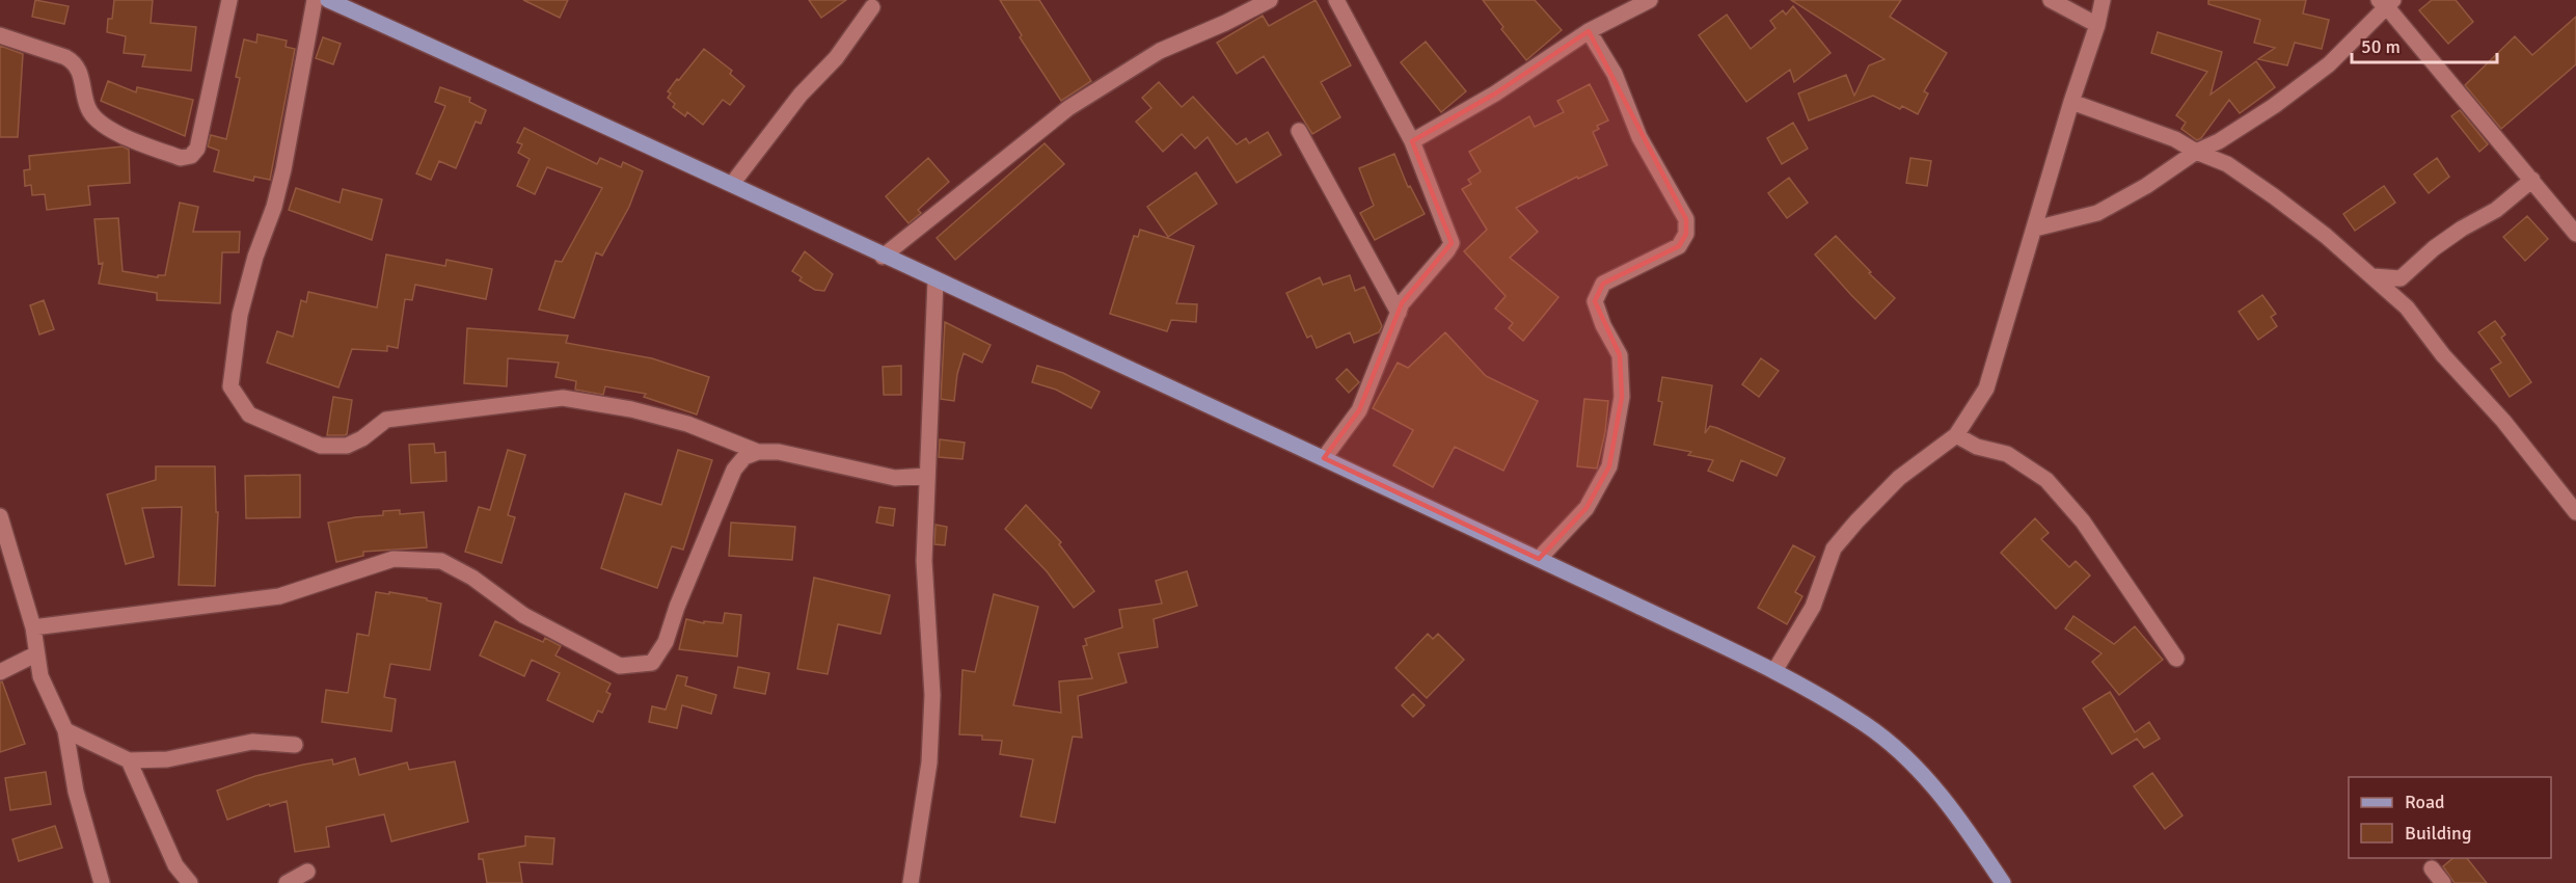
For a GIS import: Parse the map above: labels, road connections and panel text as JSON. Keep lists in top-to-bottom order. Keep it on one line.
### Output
{"legend":["Road","Building"],"scale_bar":"50 m"}
